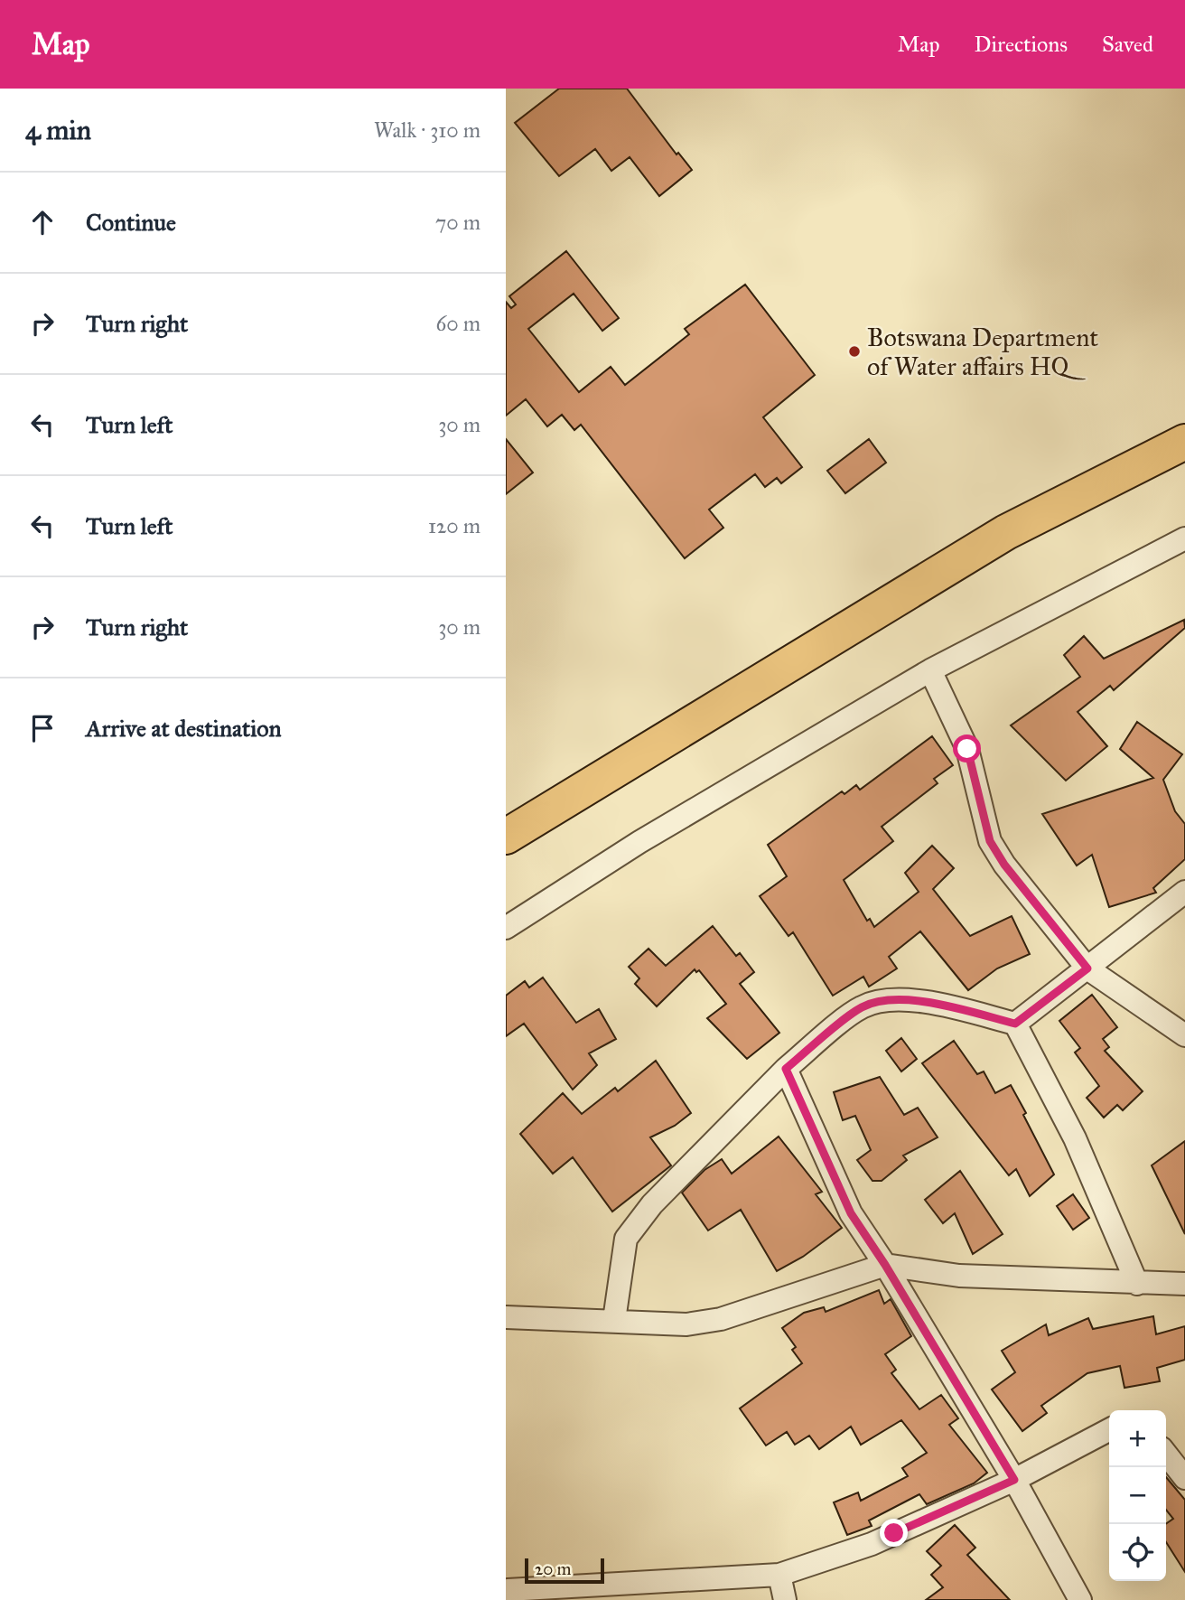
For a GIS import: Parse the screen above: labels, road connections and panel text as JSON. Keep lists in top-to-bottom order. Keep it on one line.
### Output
{"places":["Botswana Department of Water affairs HQ"],"scale_bar":"20 m","page":{"header":"Map","nav":["Map","Directions","Saved"],"heading":["4 min","Walk · 310 m"],"list":[["Continue","70 m"],["Turn right","60 m"],["Turn left","30 m"],["Turn left","120 m"],["Turn right","30 m"],"Arrive at destination"],"map_buttons":["+","−"],"scale":"20 m"}}
